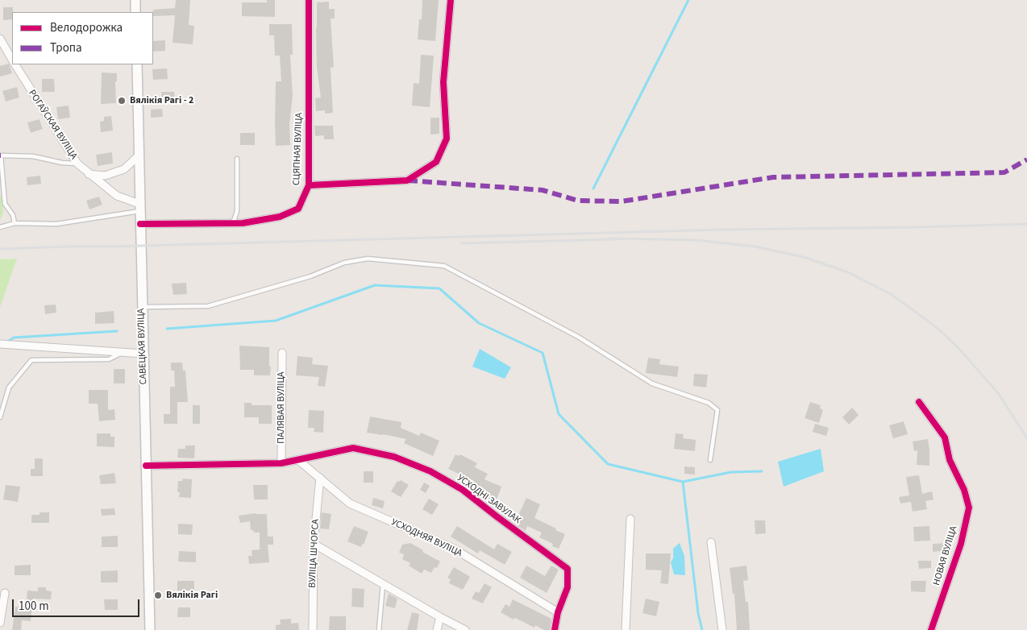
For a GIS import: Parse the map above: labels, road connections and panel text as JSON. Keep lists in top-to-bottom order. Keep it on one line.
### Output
{"streets":{"main road":["САВЕЦКАЯ ВУЛІЦА"],"street":["РОГАЎСКАЯ ВУЛІЦА","СЦЯПНАЯ ВУЛІЦА","ПАЛЯВАЯ ВУЛІЦА","УСХОДНІ ЗАВУЛАК","УСХОДНЯЯ ВУЛІЦА","ВУЛІЦА ШЧОРСА","НОВАЯ ВУЛІЦА"]},"crossings":[["РОГАЎСКАЯ ВУЛІЦА","САВЕЦКАЯ ВУЛІЦА"],["СЦЯПНАЯ ВУЛІЦА","САВЕЦКАЯ ВУЛІЦА"],["САВЕЦКАЯ ВУЛІЦА","УСХОДНІ ЗАВУЛАК"],["ПАЛЯВАЯ ВУЛІЦА","УСХОДНІ ЗАВУЛАК"],["УСХОДНІ ЗАВУЛАК","УСХОДНЯЯ ВУЛІЦА"],["УСХОДНЯЯ ВУЛІЦА","ВУЛІЦА ШЧОРСА"]],"places":["Вялікія Рагі - 2","Вялікія Рагі"],"legend":["Велодорожка","Тропа"],"scale_bar":"100 m"}
